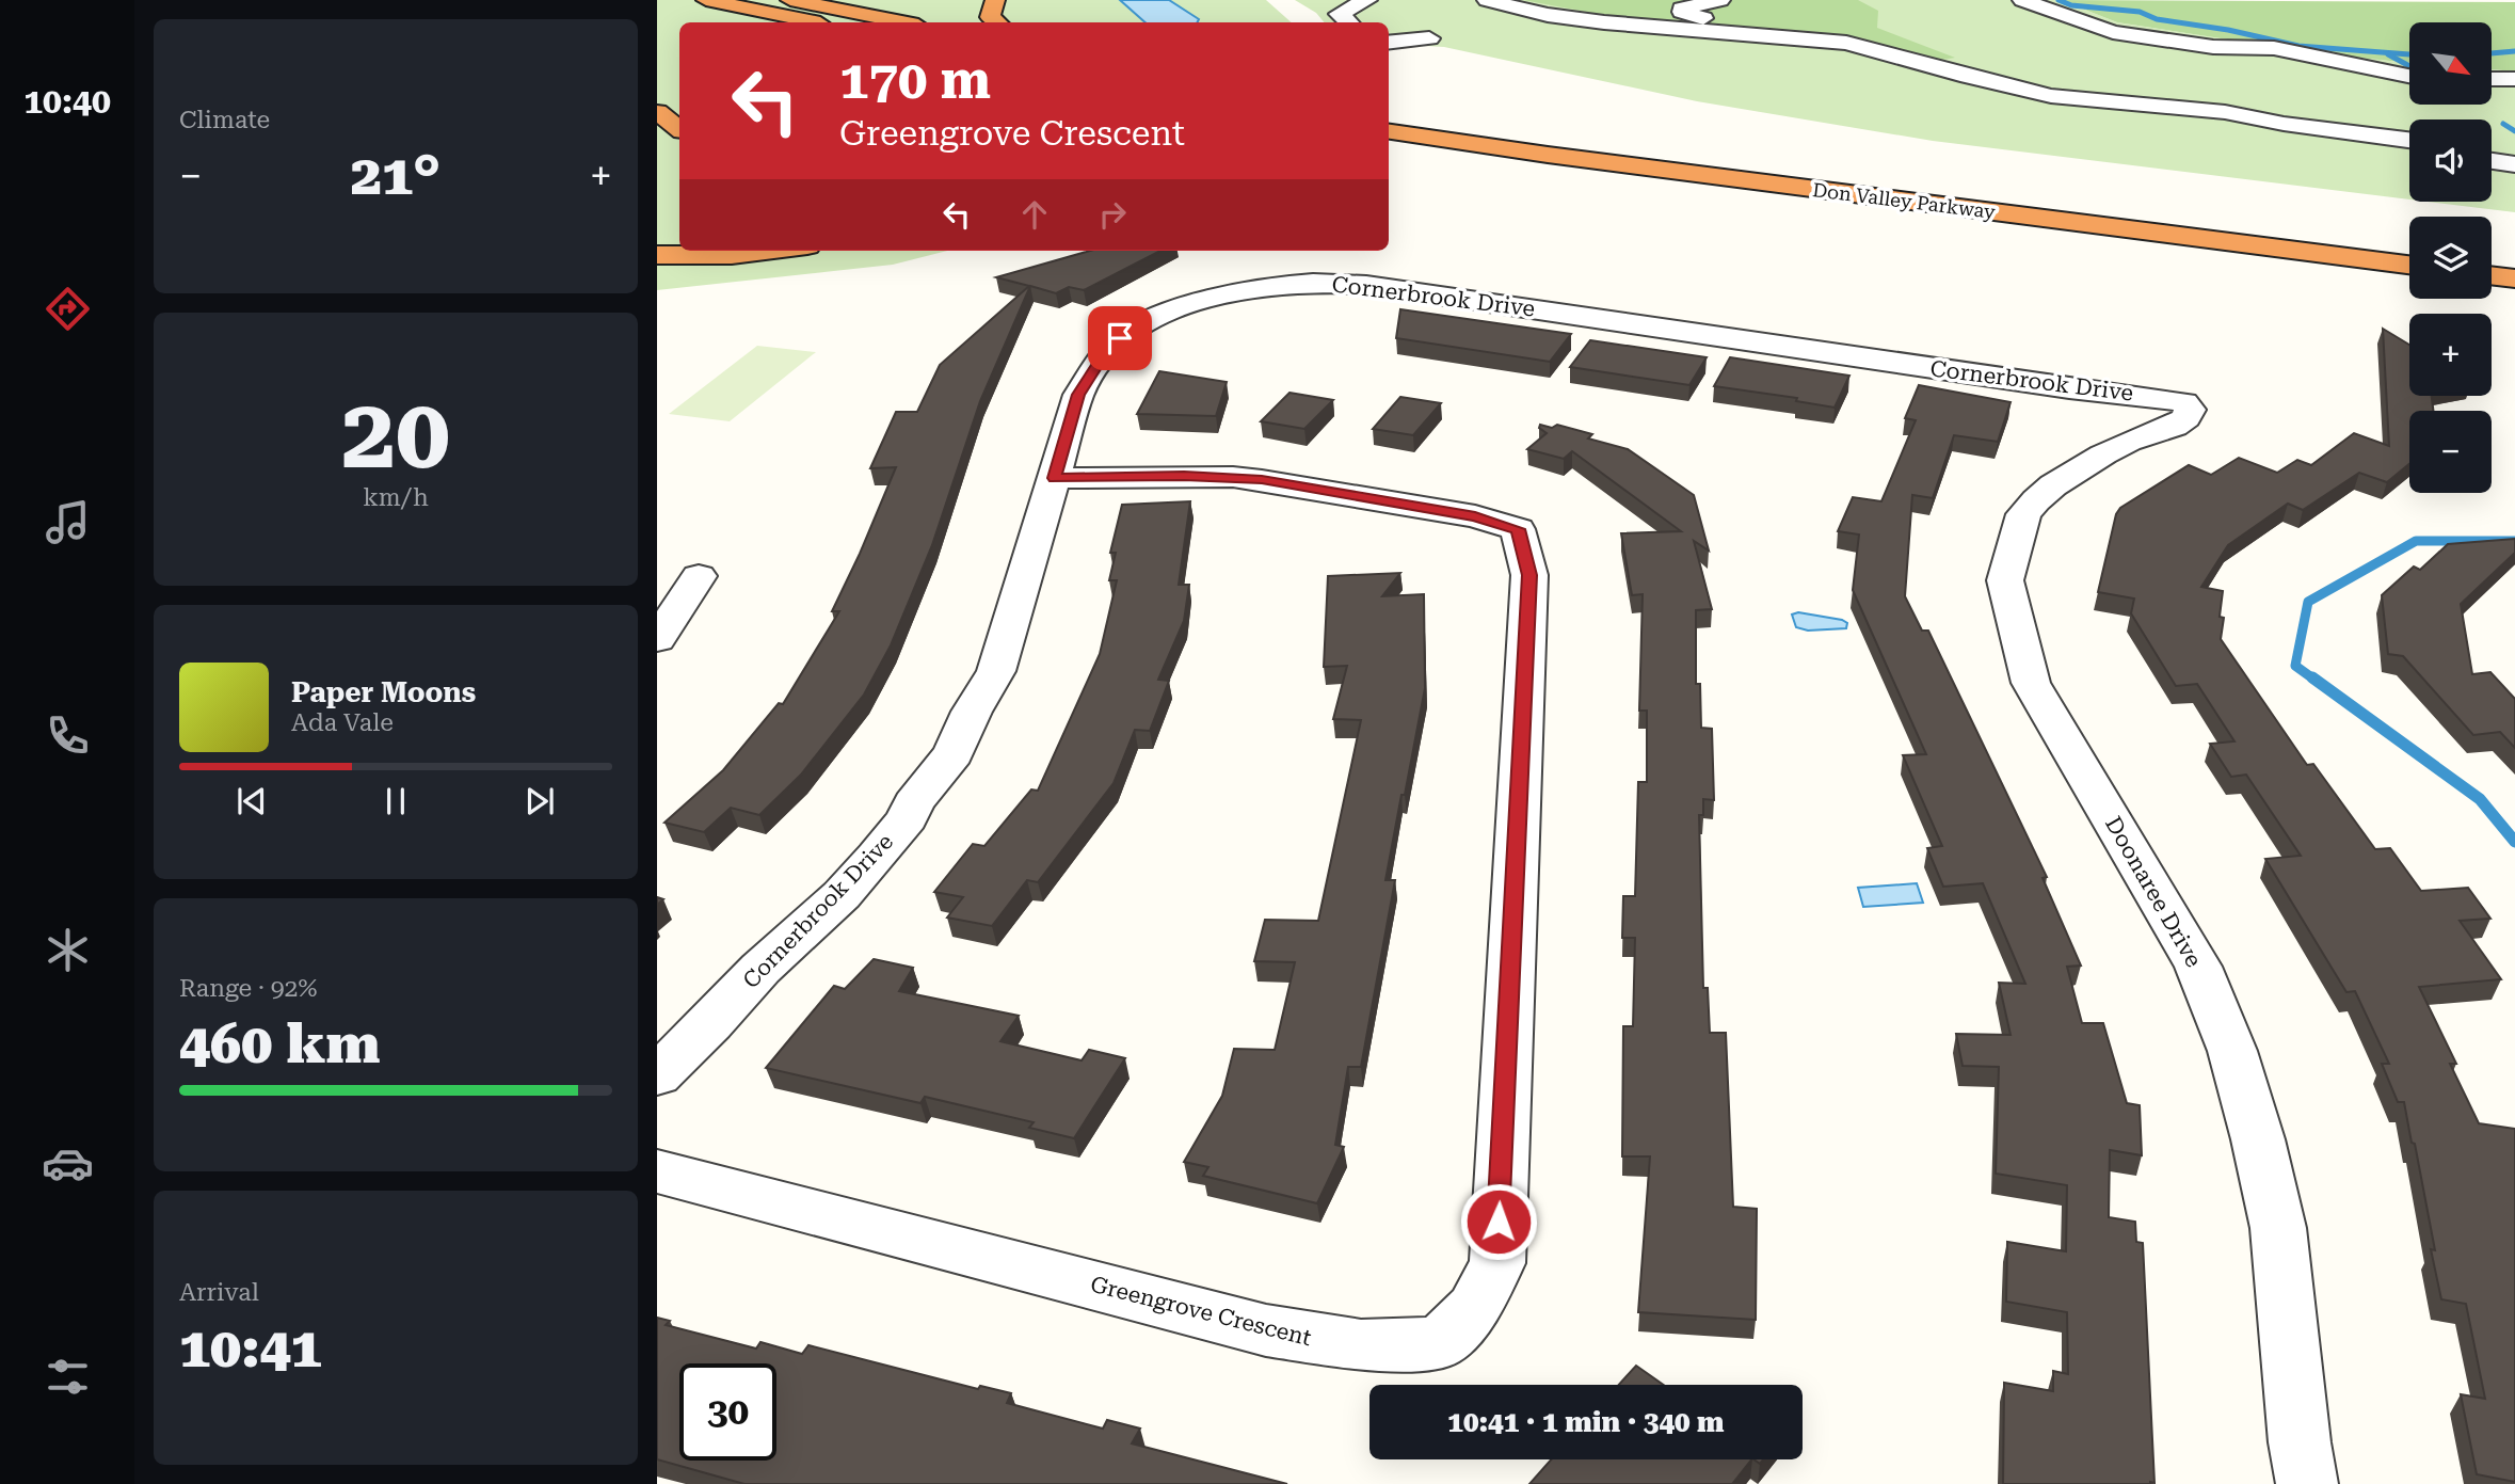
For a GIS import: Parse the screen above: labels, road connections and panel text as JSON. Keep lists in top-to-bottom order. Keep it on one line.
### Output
{"streets":{"highway":["Don Valley Parkway"],"street":["Cornerbrook Drive","Doonaree Drive","Greengrove Crescent"]},"crossings":[["Cornerbrook Drive","Doonaree Drive"],["Cornerbrook Drive","Greengrove Crescent"]],"north":"bottom right","page":{"tabs":"10:40","tile":["Climate",["20","km/h"],["Range · 92%","460 km"],["Arrival","10:41"]],"map_buttons":["+","−"],"turn":["170 m","Greengrove Crescent"],"heat":["−","21°","+"],"song":["Paper Moons","Ada Vale"],"limit":"30","trip":"10:41 · 1 min · 340 m"}}
